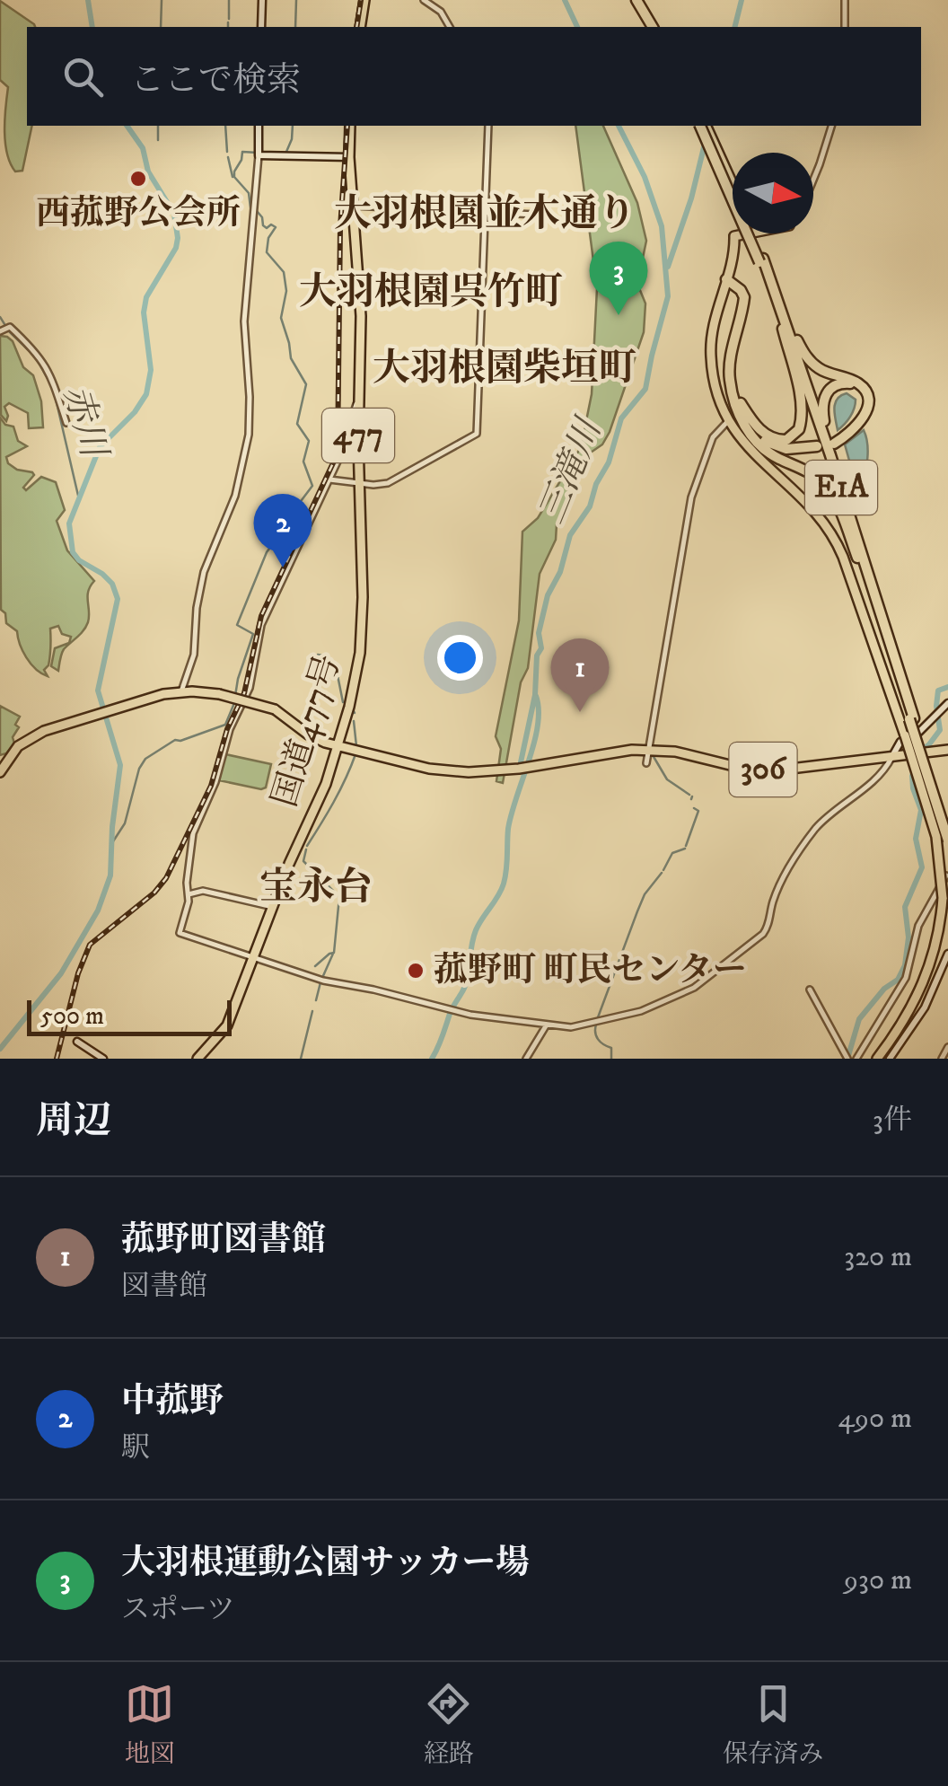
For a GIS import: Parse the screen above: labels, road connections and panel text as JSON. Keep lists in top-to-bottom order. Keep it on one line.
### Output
{"streets":{"highway":["477","E1A","国道477号","306"]},"crossings":[["国道477号","306"]],"districts":["大羽根園並木通り","大羽根園呉竹町","大羽根園柴垣町","宝永台"],"water":["赤川","三滝川"],"places":["西菰野公会所","菰野町 町民センター"],"scale_bar":"500 m","north":"right","page":{"search":"ここで検索","pins":["3","2","1"],"scale":"500 m","heading":["周辺","3件"],"list":[{"mark":"1","name":"菰野町図書館","note":"図書館","value":"320 m"},{"mark":"2","name":"中菰野","note":"駅","value":"490 m"},{"mark":"3","name":"大羽根運動公園サッカー場","note":"スポーツ","value":"930 m"}],"nav":["地図","経路","保存済み"]}}
